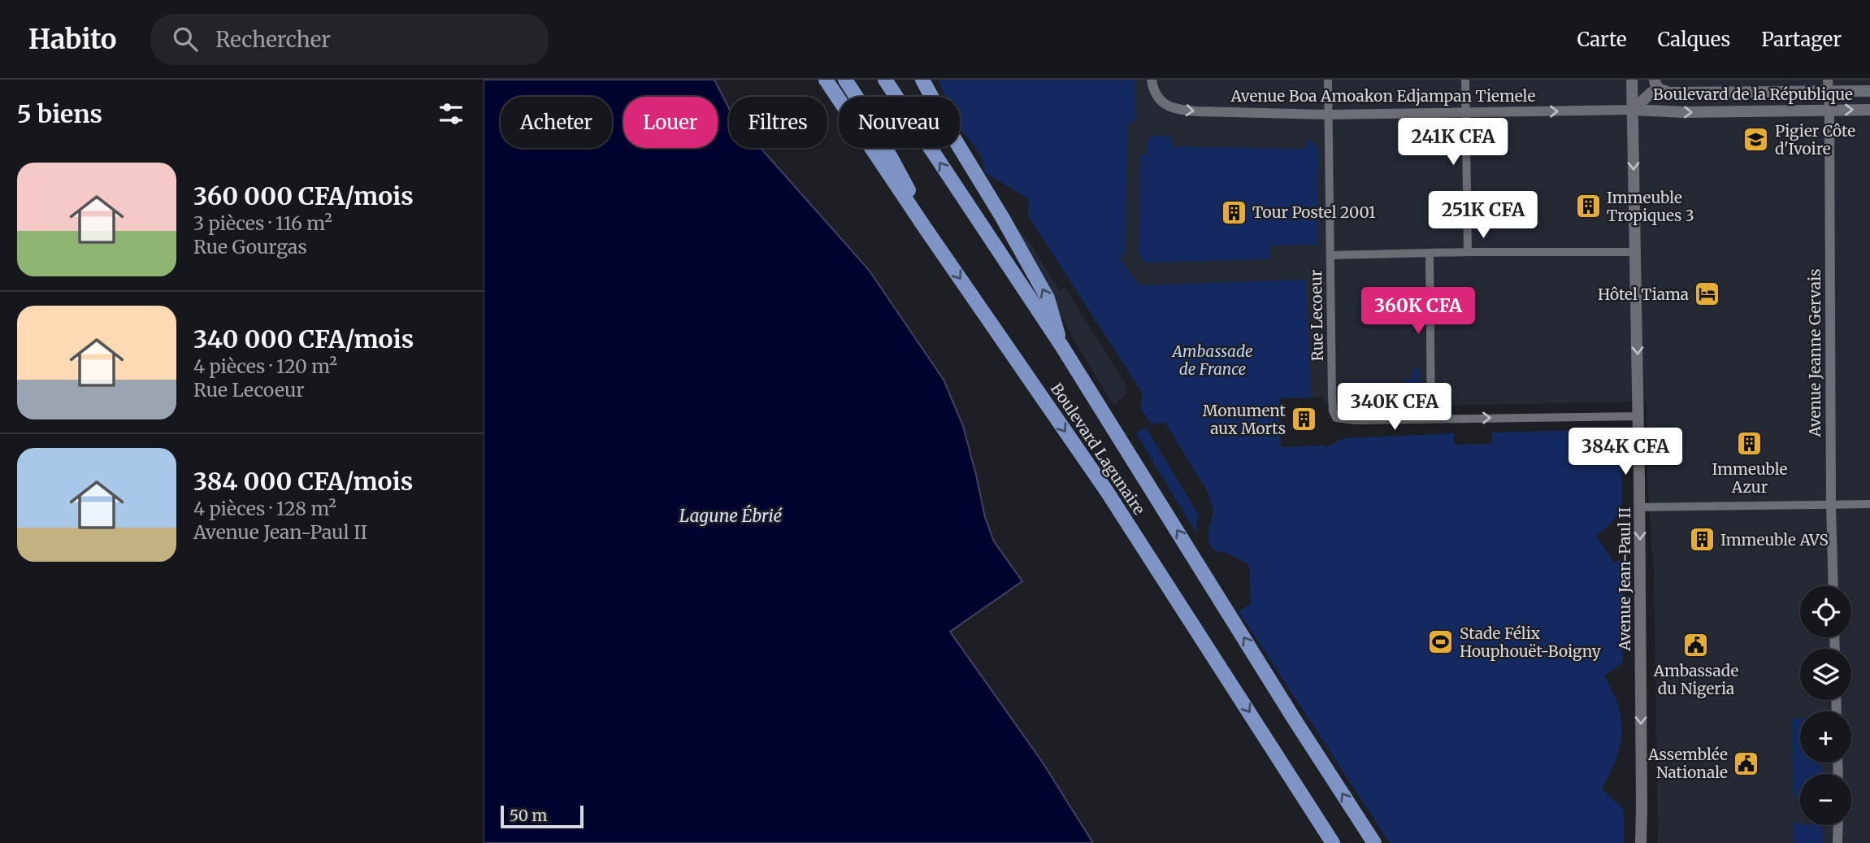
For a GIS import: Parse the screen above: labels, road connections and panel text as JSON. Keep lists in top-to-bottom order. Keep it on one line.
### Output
{"streets":{"highway":["Boulevard Lagunaire"],"main road":["Boulevard de la République","Avenue Jean-Paul II"],"street":["Avenue Boa Amoakon Edjampan Tiemele","Rue Lecoeur","Avenue Jeanne Gervais"]},"crossings":[["Boulevard de la République","Avenue Boa Amoakon Edjampan Tiemele"],["Boulevard de la République","Avenue Jeanne Gervais"],["Boulevard de la République","Avenue Jean-Paul II"],["Avenue Boa Amoakon Edjampan Tiemele","Rue Lecoeur"],["Avenue Boa Amoakon Edjampan Tiemele","Avenue Jean-Paul II"],["Rue Lecoeur","Avenue Jean-Paul II"]],"one_way":["Avenue Boa Amoakon Edjampan Tiemele","Avenue Jean-Paul II"],"water":["Lagune Ébrié"],"parks":["Ambassade de France"],"places":{"school or university":["Pigier Côte d'Ivoire"],"building":["Immeuble Tropiques 3","Tour Postel 2001","Monument aux Morts","Immeuble Azur","Immeuble AVS"],"hotel":["Hôtel Tiama"],"sports":["Stade Félix Houphouët-Boigny"],"public building":["Ambassade du Nigeria","Assemblée Nationale"]},"scale_bar":"50 m","page":{"header":"Habito","search":"Rechercher","nav":["Carte","Calques","Partager"],"heading":"5 biens","chip":["Acheter","Louer","Filtres","Nouveau"],"price":["241K CFA","251K CFA","360K CFA","340K CFA","384K CFA"],"list":[{"name":"360 000 CFA/mois","note":"3 pièces · 116 m² · Rue Gourgas"},{"name":"340 000 CFA/mois","note":"4 pièces · 120 m² · Rue Lecoeur"},{"name":"384 000 CFA/mois","note":"4 pièces · 128 m² · Avenue Jean-Paul II"}],"map_buttons":["+","−"],"scale":"50 m"}}
